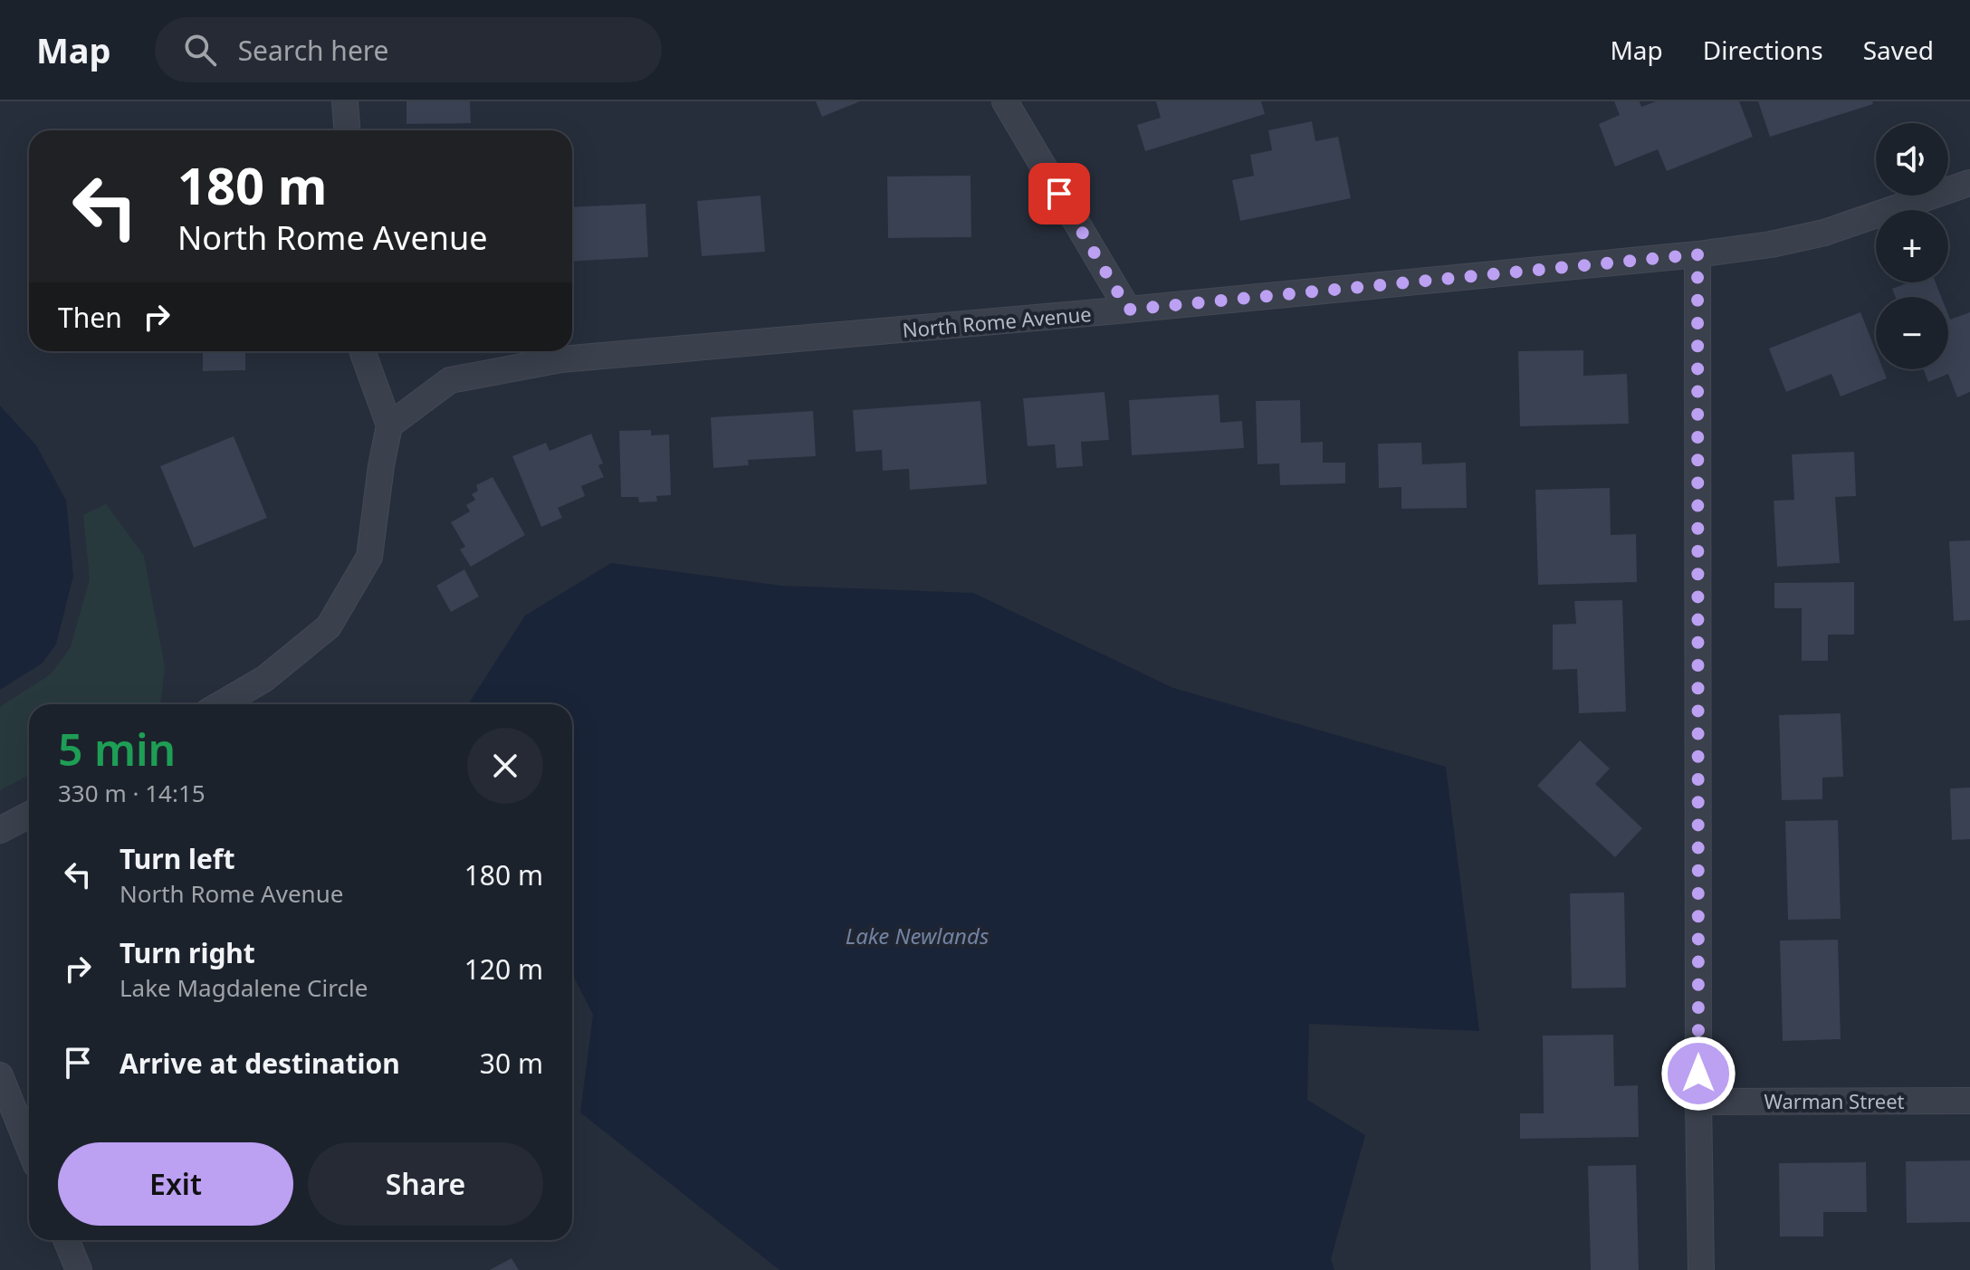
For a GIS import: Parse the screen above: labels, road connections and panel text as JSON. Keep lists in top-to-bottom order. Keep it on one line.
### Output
{"streets":{"street":["North Rome Avenue","Warman Street"]},"water":["Lake Newlands"],"page":{"header":"Map","search":"Search here","nav":["Map","Directions","Saved"],"map_buttons":["+","−"],"turn":["180 m","North Rome Avenue"],"then":"Then","heading":["5 min","330 m · 14:15"],"list":[{"name":"Turn left","note":"North Rome Avenue","value":"180 m"},{"name":"Turn right","note":"Lake Magdalene Circle","value":"120 m"},{"name":"Arrive at destination","value":"30 m"}],"buttons":["Exit","Share"]}}
